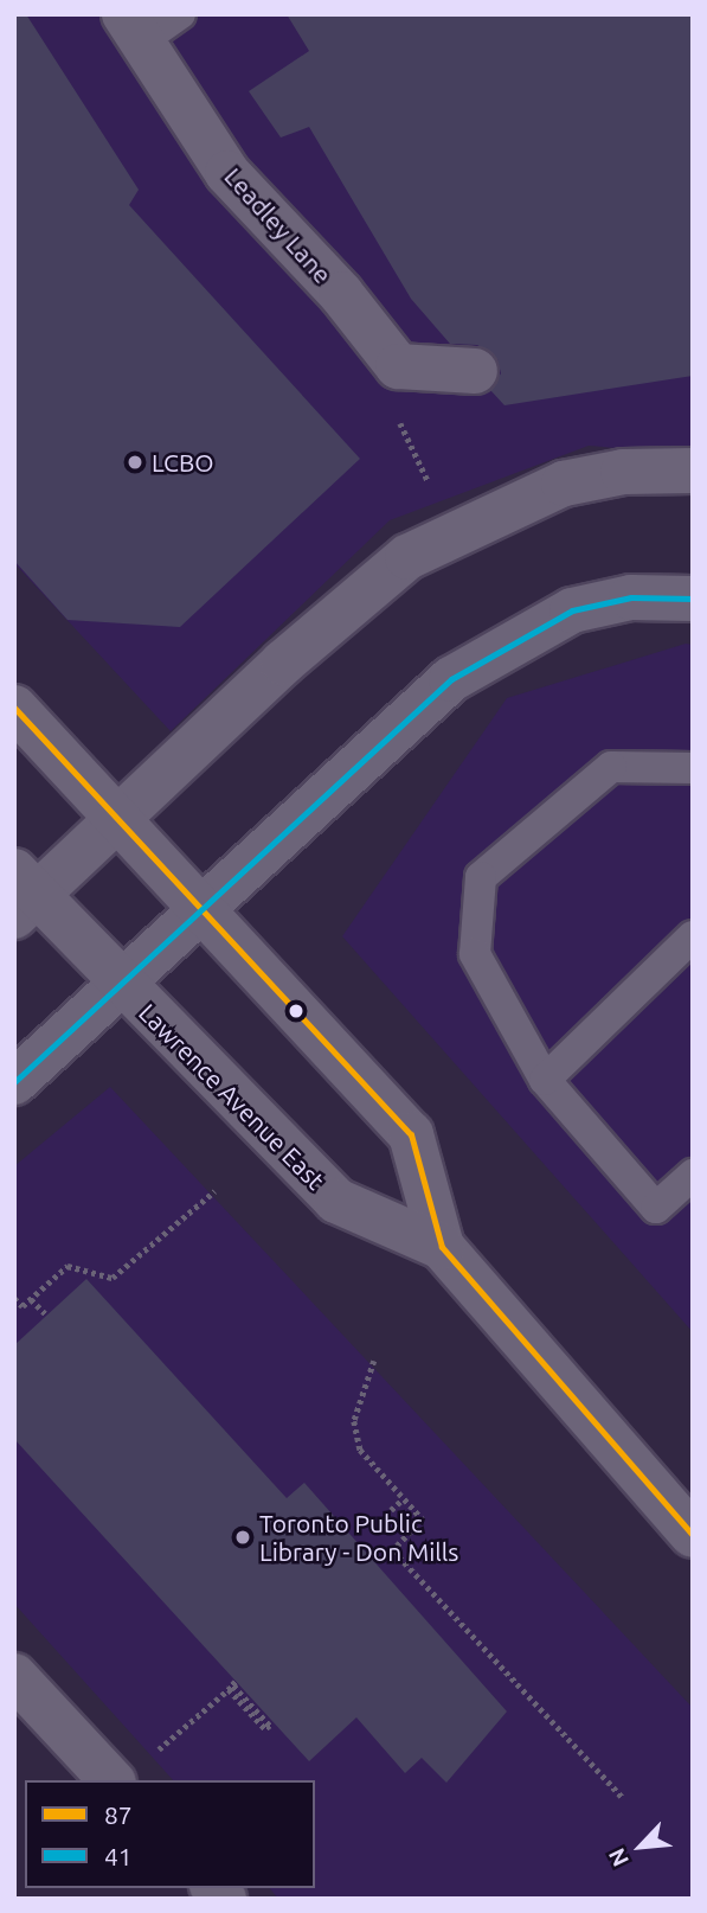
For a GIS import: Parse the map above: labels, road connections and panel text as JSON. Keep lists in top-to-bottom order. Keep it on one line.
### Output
{"streets":{"street":["Leadley Lane","Lawrence Avenue East"]},"places":["LCBO","Toronto Public Library - Don Mills"],"lines":["transit line 41","transit line 87"],"legend":["87","41"],"north":"bottom left"}
